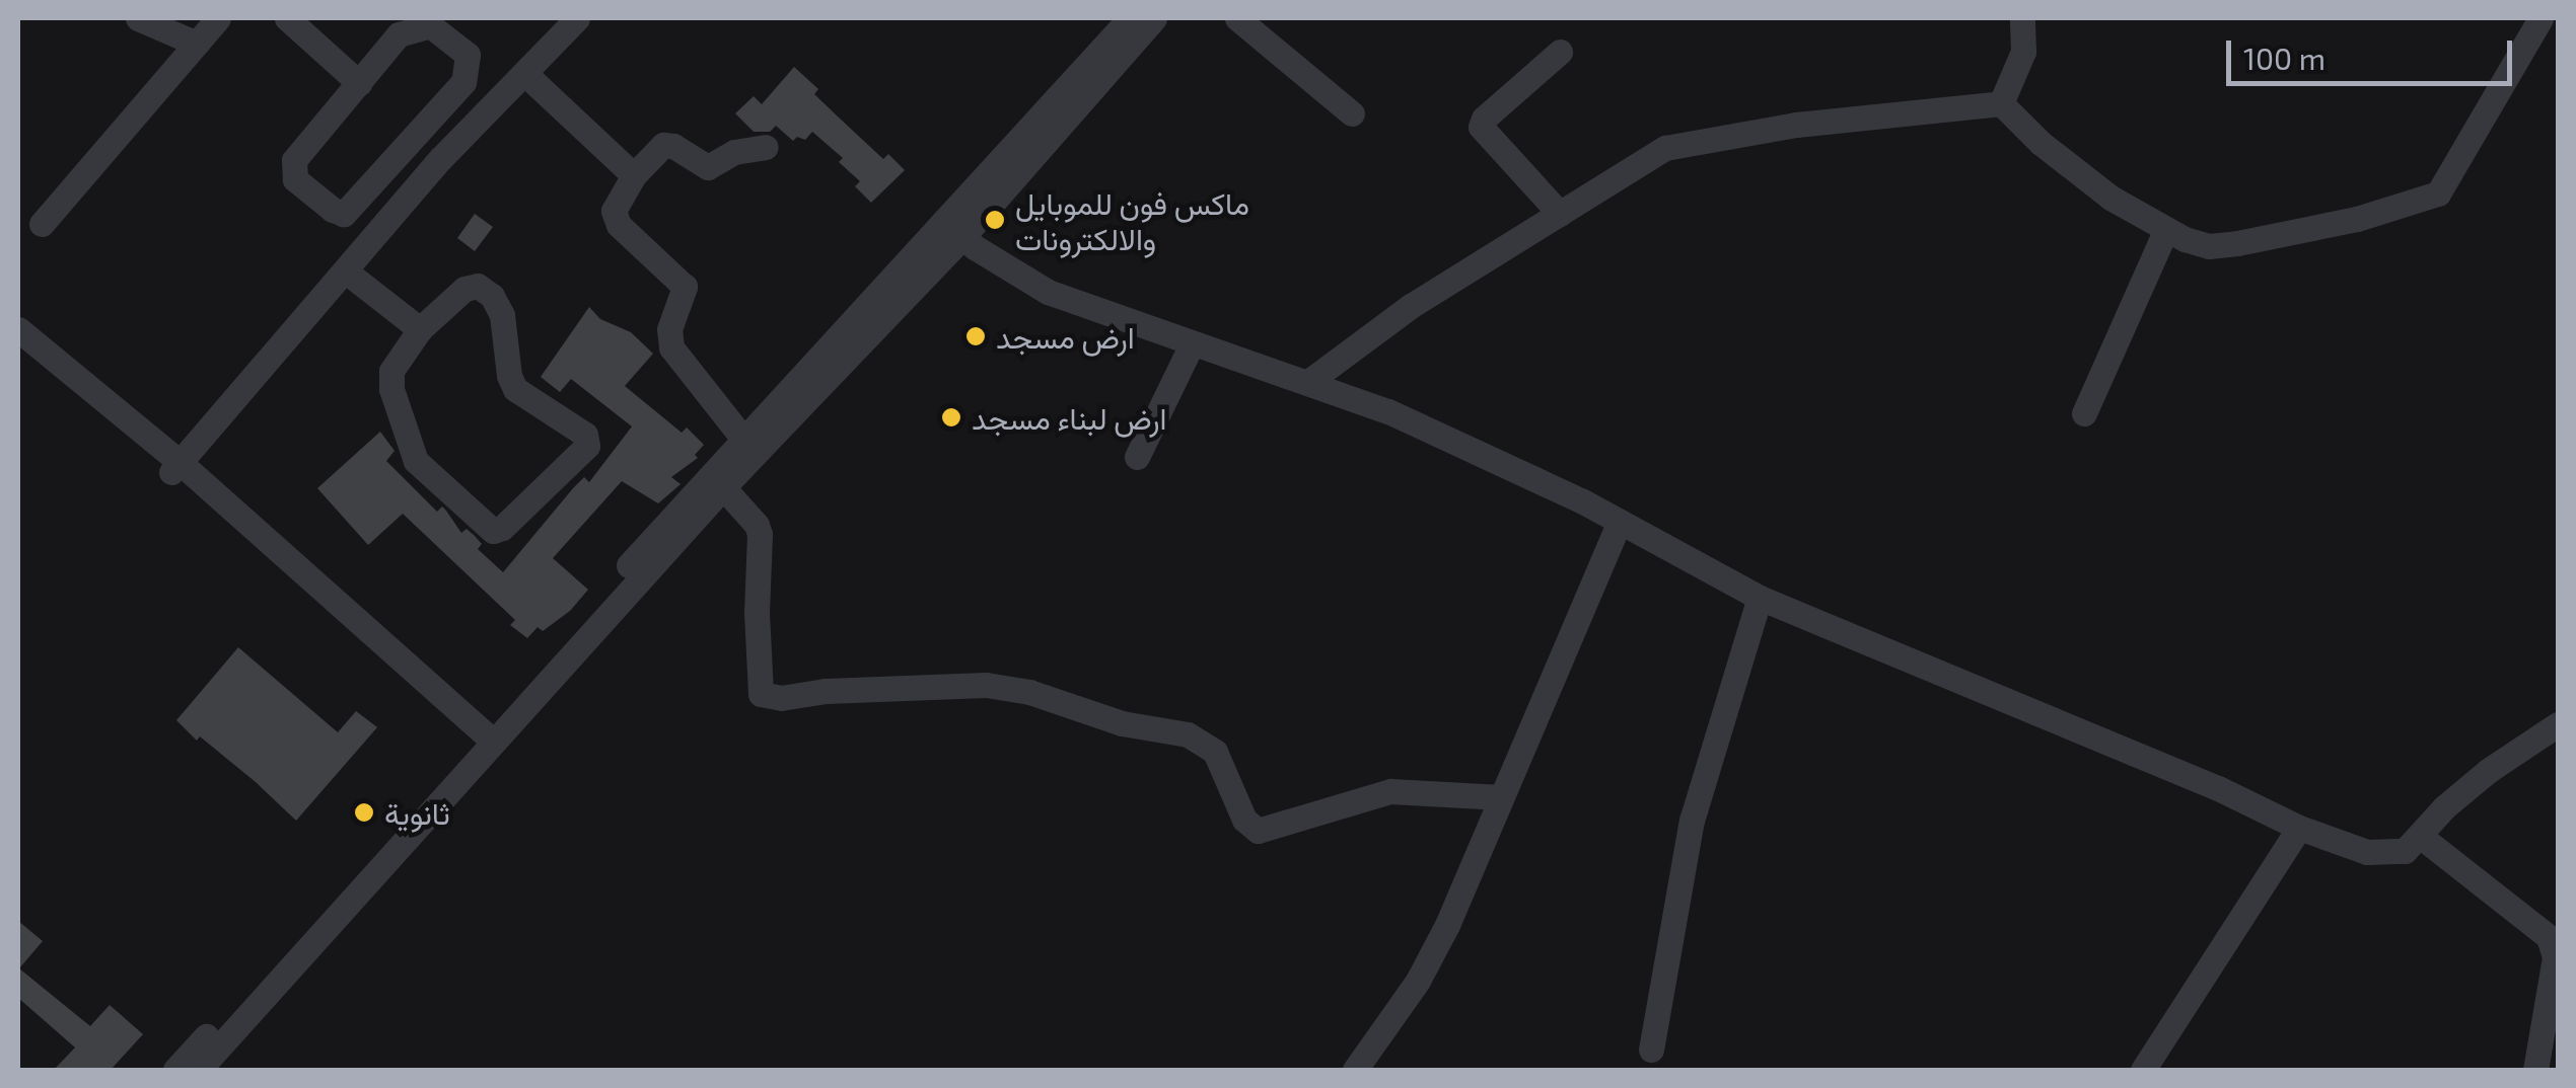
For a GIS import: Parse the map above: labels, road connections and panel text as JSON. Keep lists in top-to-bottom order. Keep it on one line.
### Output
{"places":["ماكس فون للموبايل والالكترونات","ارض مسجد","ارض لبناء مسجد","ثانوية"],"scale_bar":"100 m"}
